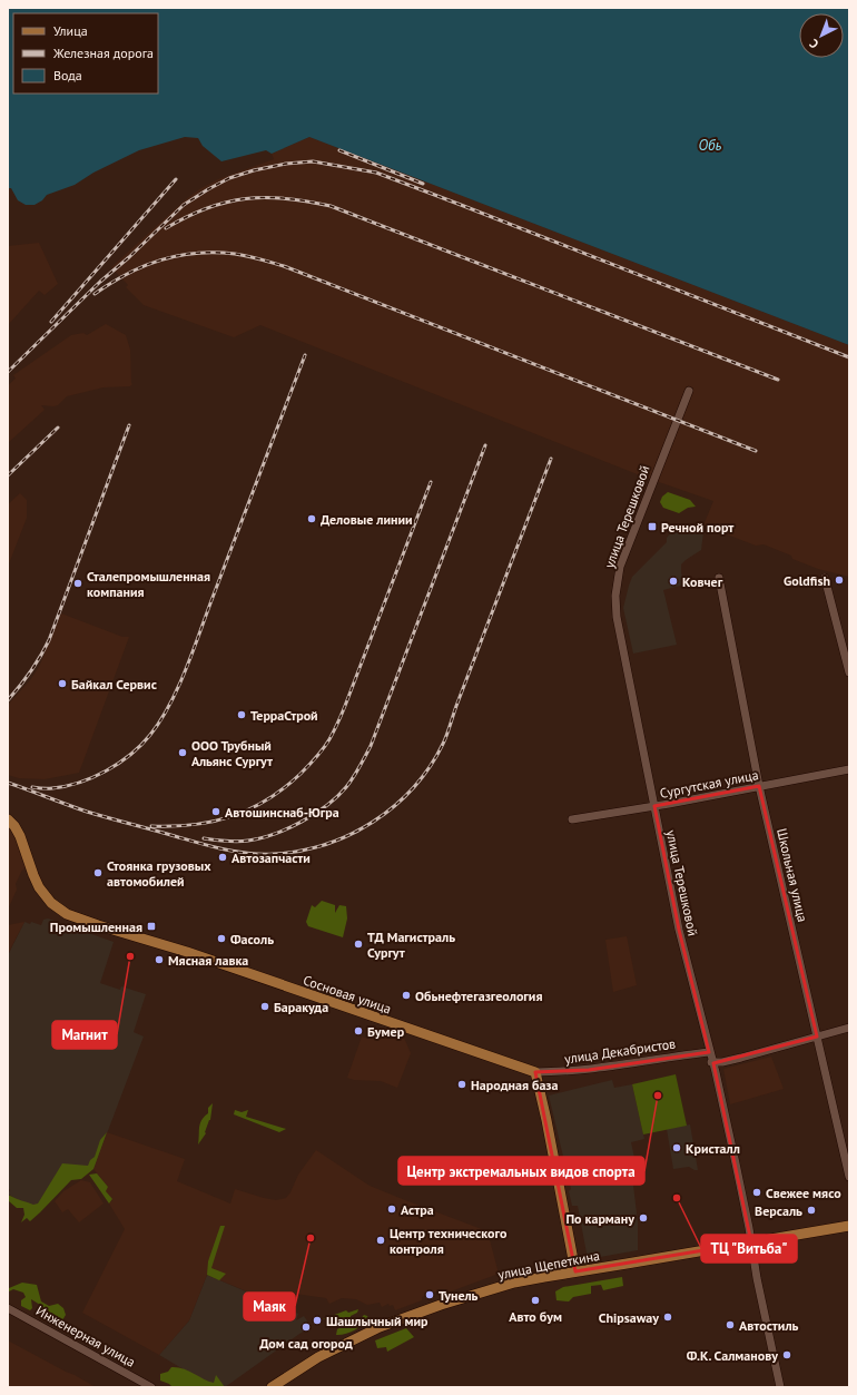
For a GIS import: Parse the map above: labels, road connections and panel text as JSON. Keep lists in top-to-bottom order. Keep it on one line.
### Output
{"streets":{"main road":["Сосновая улица","улица Щепеткина"],"street":["улица Терешковой","Сургутская улица","Школьная улица","улица Декабристов","Инженерная улица"]},"crossings":[["улица Терешковой","Сургутская улица"],["улица Терешковой","улица Декабристов"],["улица Терешковой","улица Щепеткина"],["Сургутская улица","Школьная улица"],["Сосновая улица","улица Декабристов"]],"water":["Обь"],"places":{"other":["Деловые линии","Goldfish","Ковчег","Сталепромышленная компания","Байкал Сервис","ТерраСтрой","ООО Трубный Альянс Сургут","Автошинснаб-Югра","Автозапчасти","Стоянка грузовых автомобилей","Фасоль","ТД Магистраль Сургут","Магнит","Мясная лавка","Обьнефтегазгеология","Баракуда","Бумер","Народная база","Центр экстремальных видов спорта","Кристалл","Свежее мясо","ТЦ \"Витьба\"","Астра","Версаль","По карману","Маяк","Центр технического контроля","Тунель","Авто бум","Chipsaway","Шашлычный мир","Автостиль","Дом сад огород","Ф.К. Салманову"],"transit":["Речной порт","Промышленная"]},"legend":["Улица","Железная дорога","Вода"],"north":"bottom left"}
